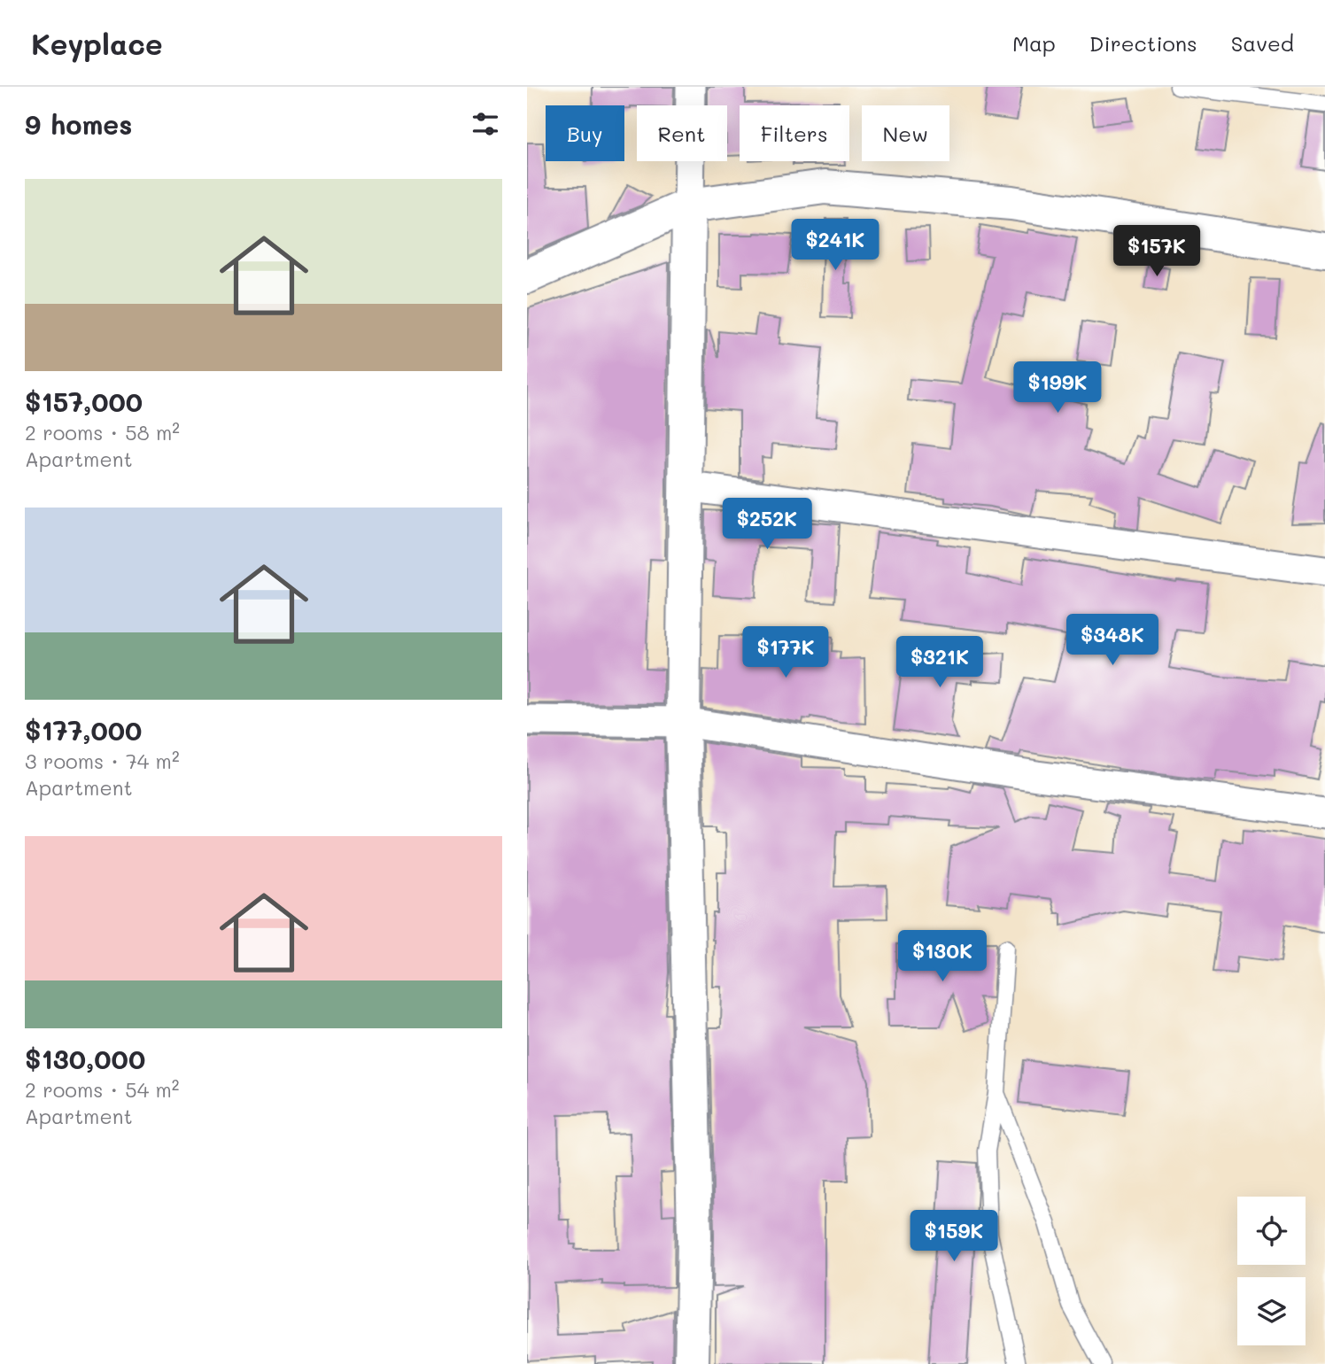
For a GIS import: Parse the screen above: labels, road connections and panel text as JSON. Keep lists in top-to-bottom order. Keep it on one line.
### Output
{"page":{"header":"Keyplace","nav":["Map","Directions","Saved"],"heading":"9 homes","chip":["Buy","Rent","Filters","New"],"list":[{"name":"$157,000","note":"2 rooms · 58 m² · Apartment"},{"name":"$177,000","note":"3 rooms · 74 m² · Apartment"},{"name":"$130,000","note":"2 rooms · 54 m² · Apartment"}],"price":["$241K","$157K","$199K","$252K","$348K","$177K","$321K","$130K","$159K"]}}
